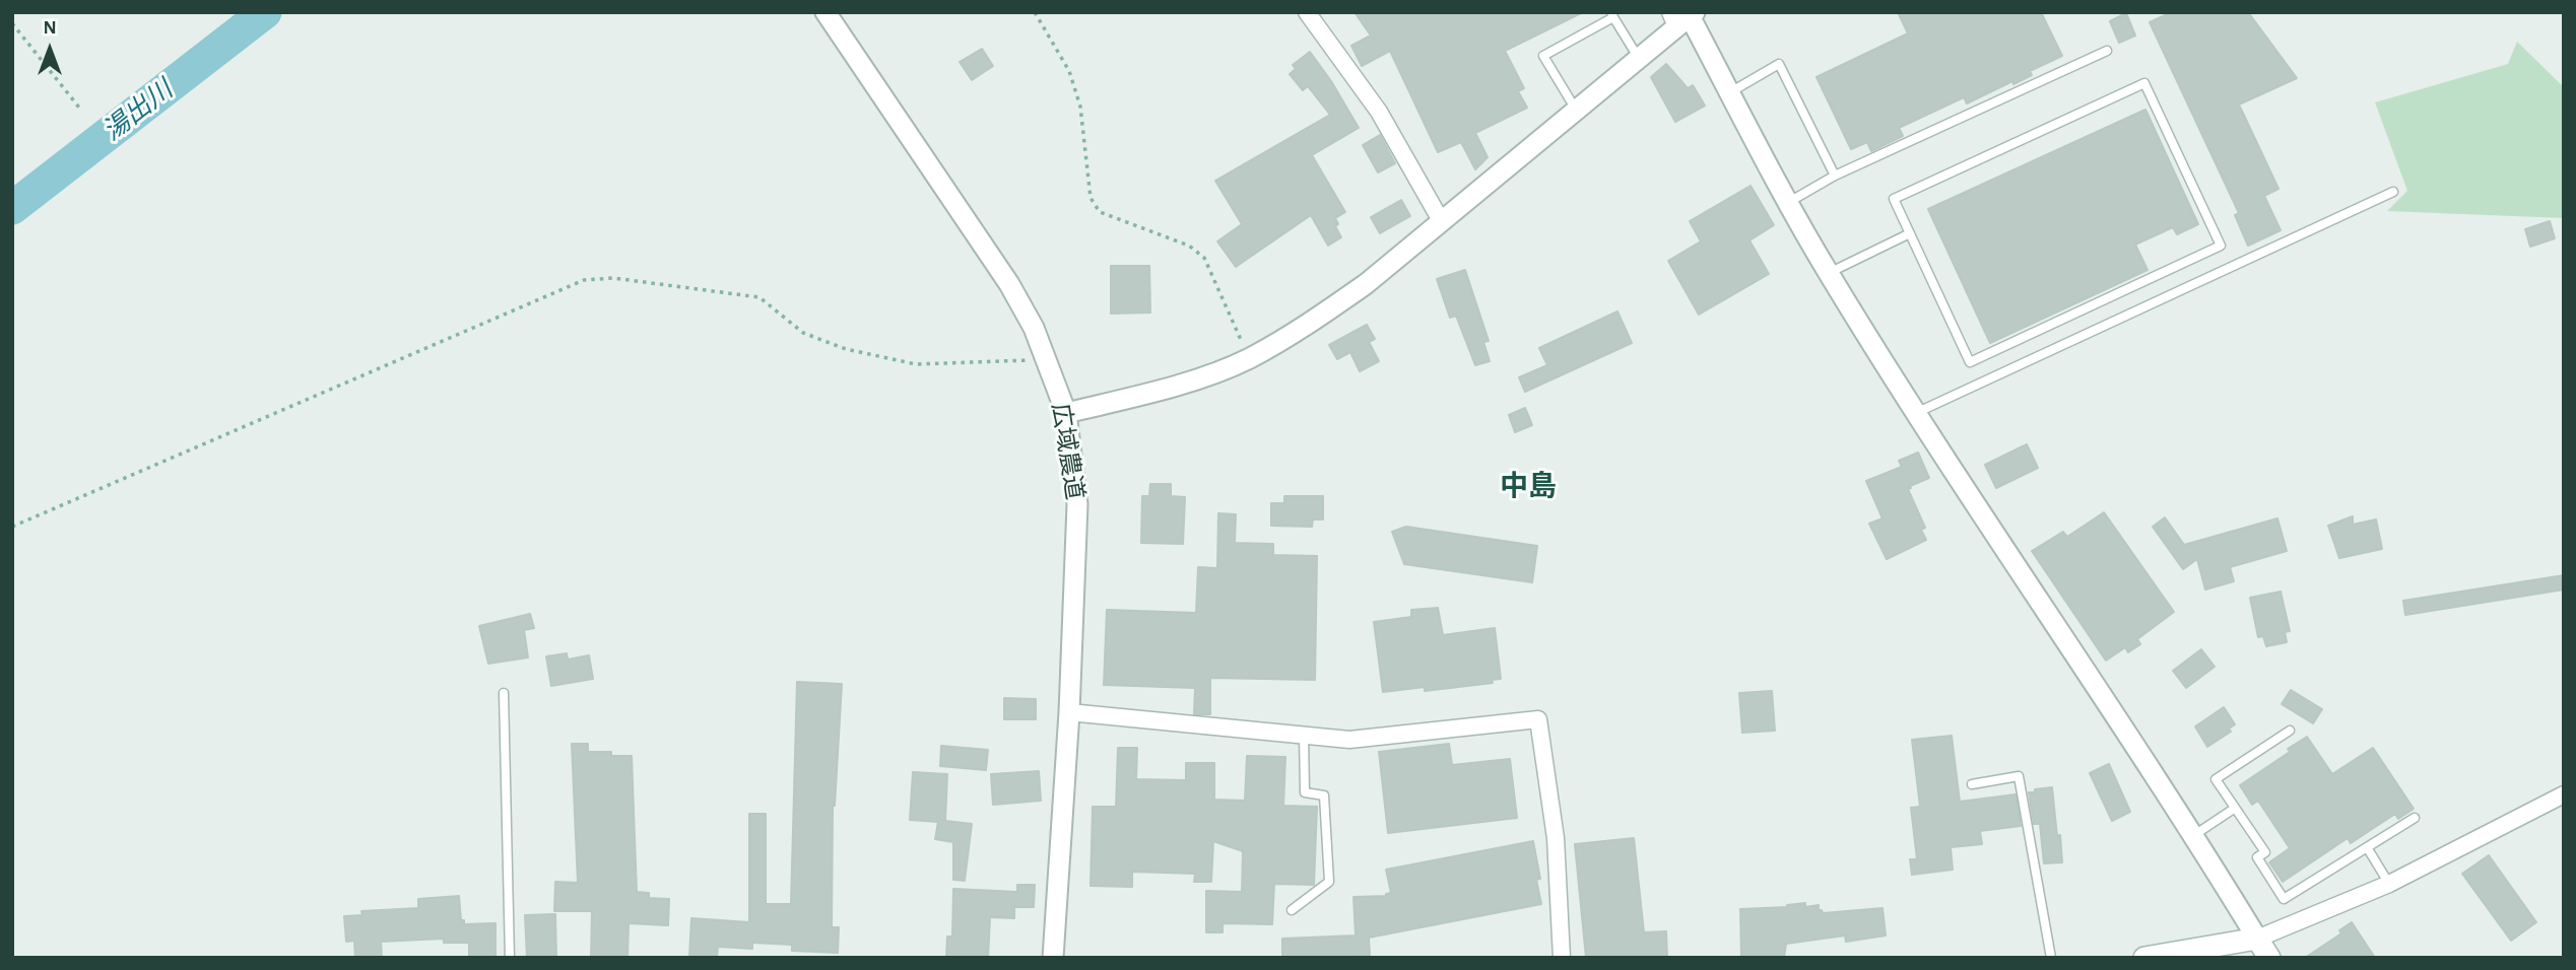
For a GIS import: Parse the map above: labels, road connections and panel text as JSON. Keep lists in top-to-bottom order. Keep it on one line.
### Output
{"streets":{"street":["広域農道"]},"districts":["中島"],"water":["湯出川"],"north":"top"}
